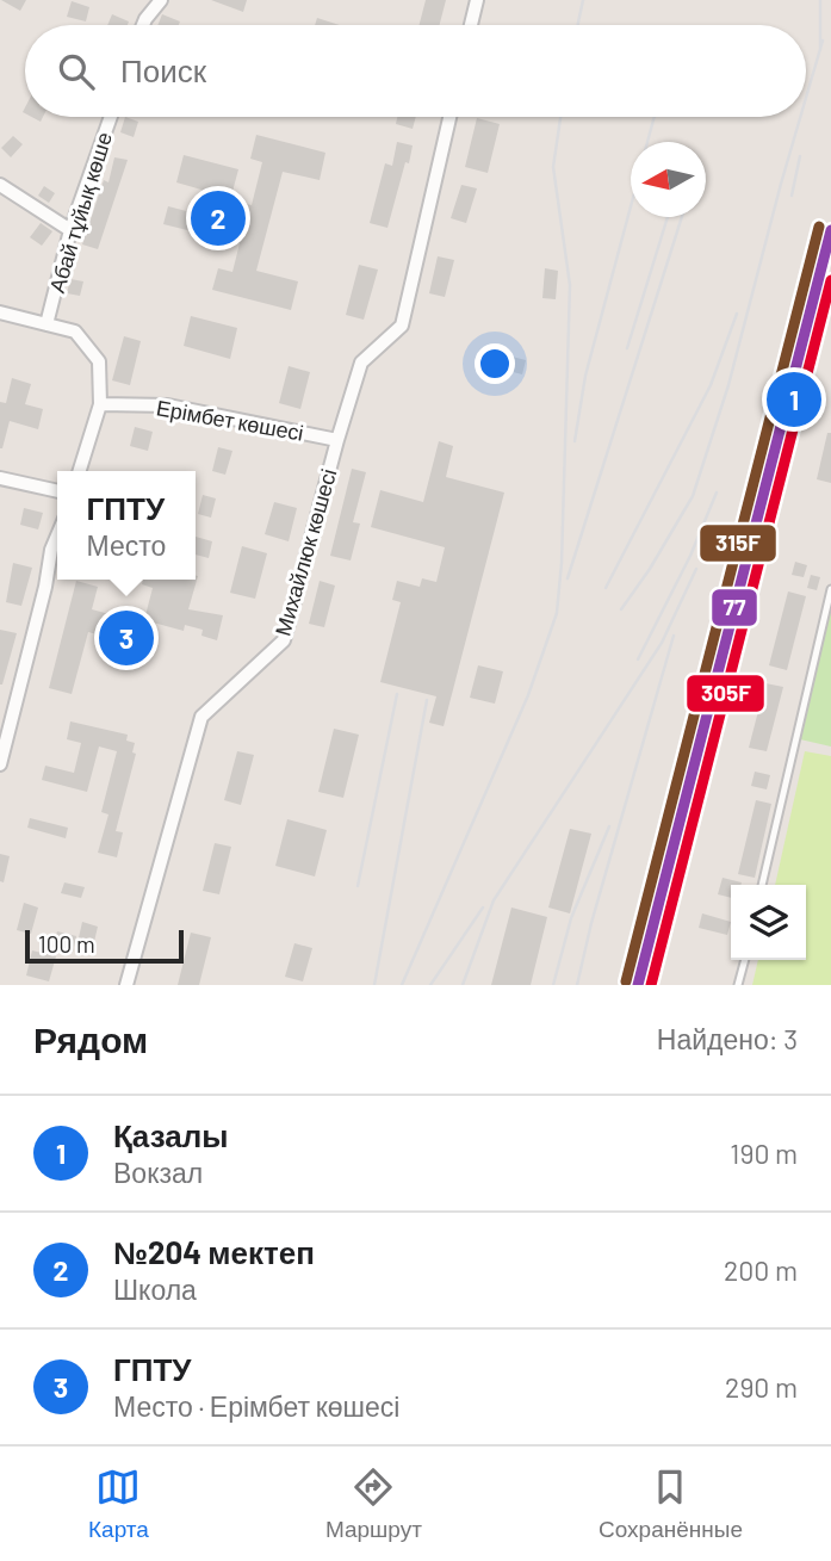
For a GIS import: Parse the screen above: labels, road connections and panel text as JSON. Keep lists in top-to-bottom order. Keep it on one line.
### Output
{"streets":{"street":["Абай тұйық көше","Ерімбет көшесі","Михайлюк көшесі"]},"crossings":[["Ерімбет көшесі","Михайлюк көшесі"]],"lines":["transit line 315F","transit line 77","transit line 305F"],"scale_bar":"100 m","north":"left","page":{"search":"Поиск","pins":["2","1","3"],"popup":["ГПТУ","Место"],"scale":"100 m","heading":["Рядом","Найдено: 3"],"list":[{"mark":"1","name":"Қазалы","note":"Вокзал","value":"190 m"},{"mark":"2","name":"№204 мектеп","note":"Школа","value":"200 m"},{"mark":"3","name":"ГПТУ","note":"Место · Ерімбет көшесі","value":"290 m"}],"nav":["Карта","Маршрут","Сохранённые"]}}
